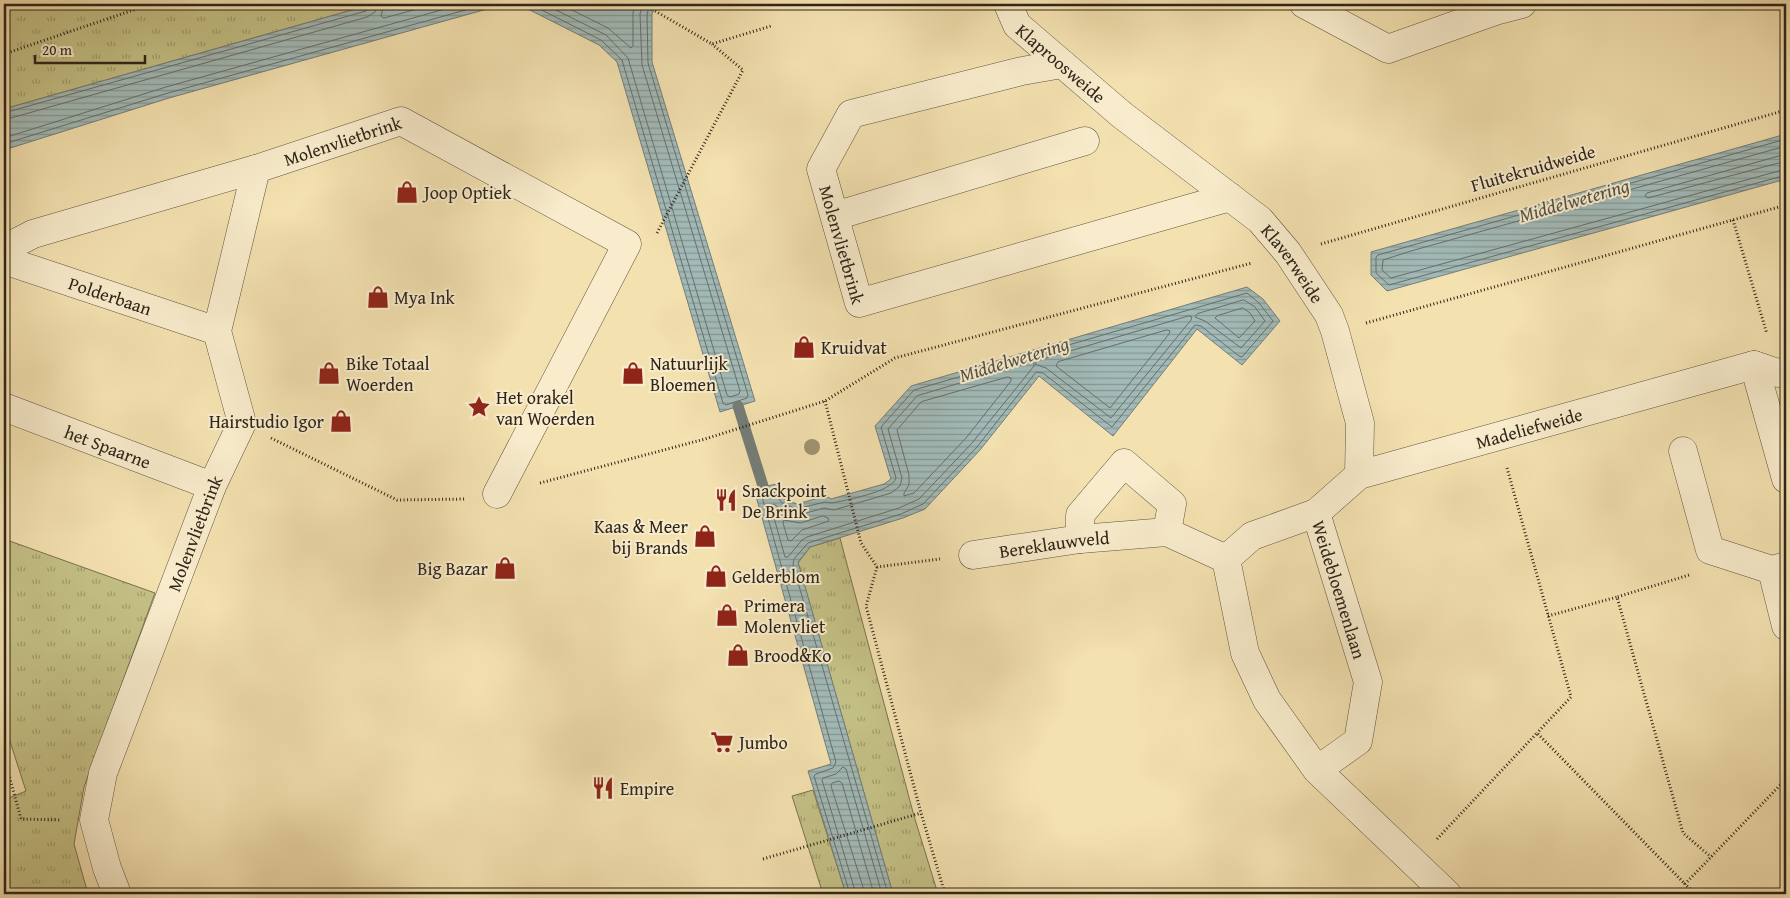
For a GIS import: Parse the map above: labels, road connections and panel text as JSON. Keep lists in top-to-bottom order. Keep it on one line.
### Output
{"streets":{"street":["Klaproosweide","Molenvlietbrink","Klaverweide","Polderbaan","Madeliefweide","het Spaarne","Bereklauwveld","Weidebloemenlaan"],"path":["Fluitekruidweide"]},"crossings":[["Klaproosweide","Molenvlietbrink"],["Klaproosweide","Klaverweide"],["Molenvlietbrink","Klaverweide"],["Molenvlietbrink","Polderbaan"],["Molenvlietbrink","het Spaarne"],["Fluitekruidweide","Klaverweide"],["Klaverweide","Madeliefweide"],["Madeliefweide","Weidebloemenlaan"],["Bereklauwveld","Weidebloemenlaan"]],"water":["Middelwetering"],"places":{"shop":["Joop Optiek","Mya Ink","Kruidvat","Bike Totaal Woerden","Natuurlijk Bloemen","Hairstudio Igor","Kaas & Meer bij Brands","Big Bazar","Gelderblom","Primera Molenvliet","Brood&Ko"],"place":["Het orakel van Woerden"],"restaurant":["Snackpoint De Brink","Empire"],"supermarket":["Jumbo"]},"scale_bar":"20 m"}
